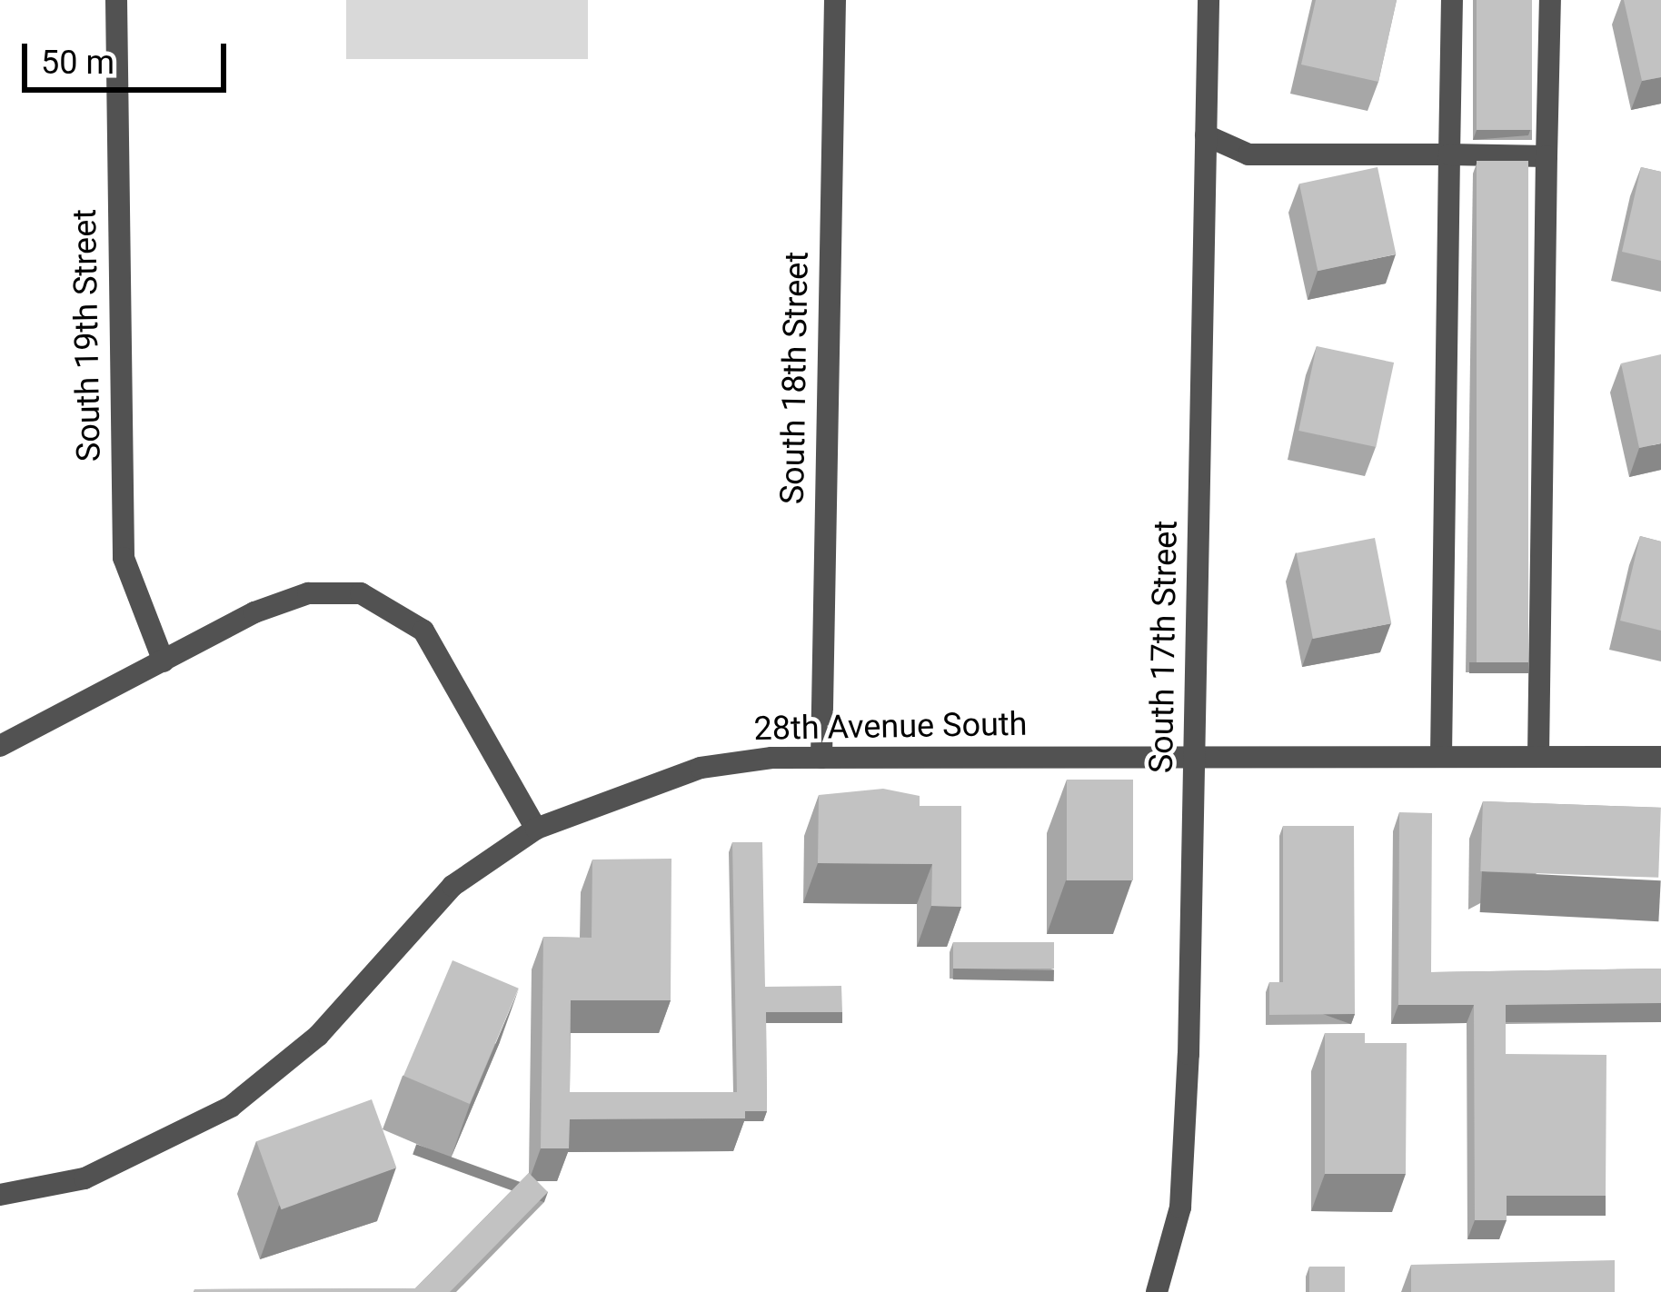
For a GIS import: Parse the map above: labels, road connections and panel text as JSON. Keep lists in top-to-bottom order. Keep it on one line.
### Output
{"streets":{"street":["South 19th Street","South 18th Street","South 17th Street","28th Avenue South"]},"crossings":[["South 18th Street","28th Avenue South"],["South 17th Street","28th Avenue South"]],"scale_bar":"50 m"}
